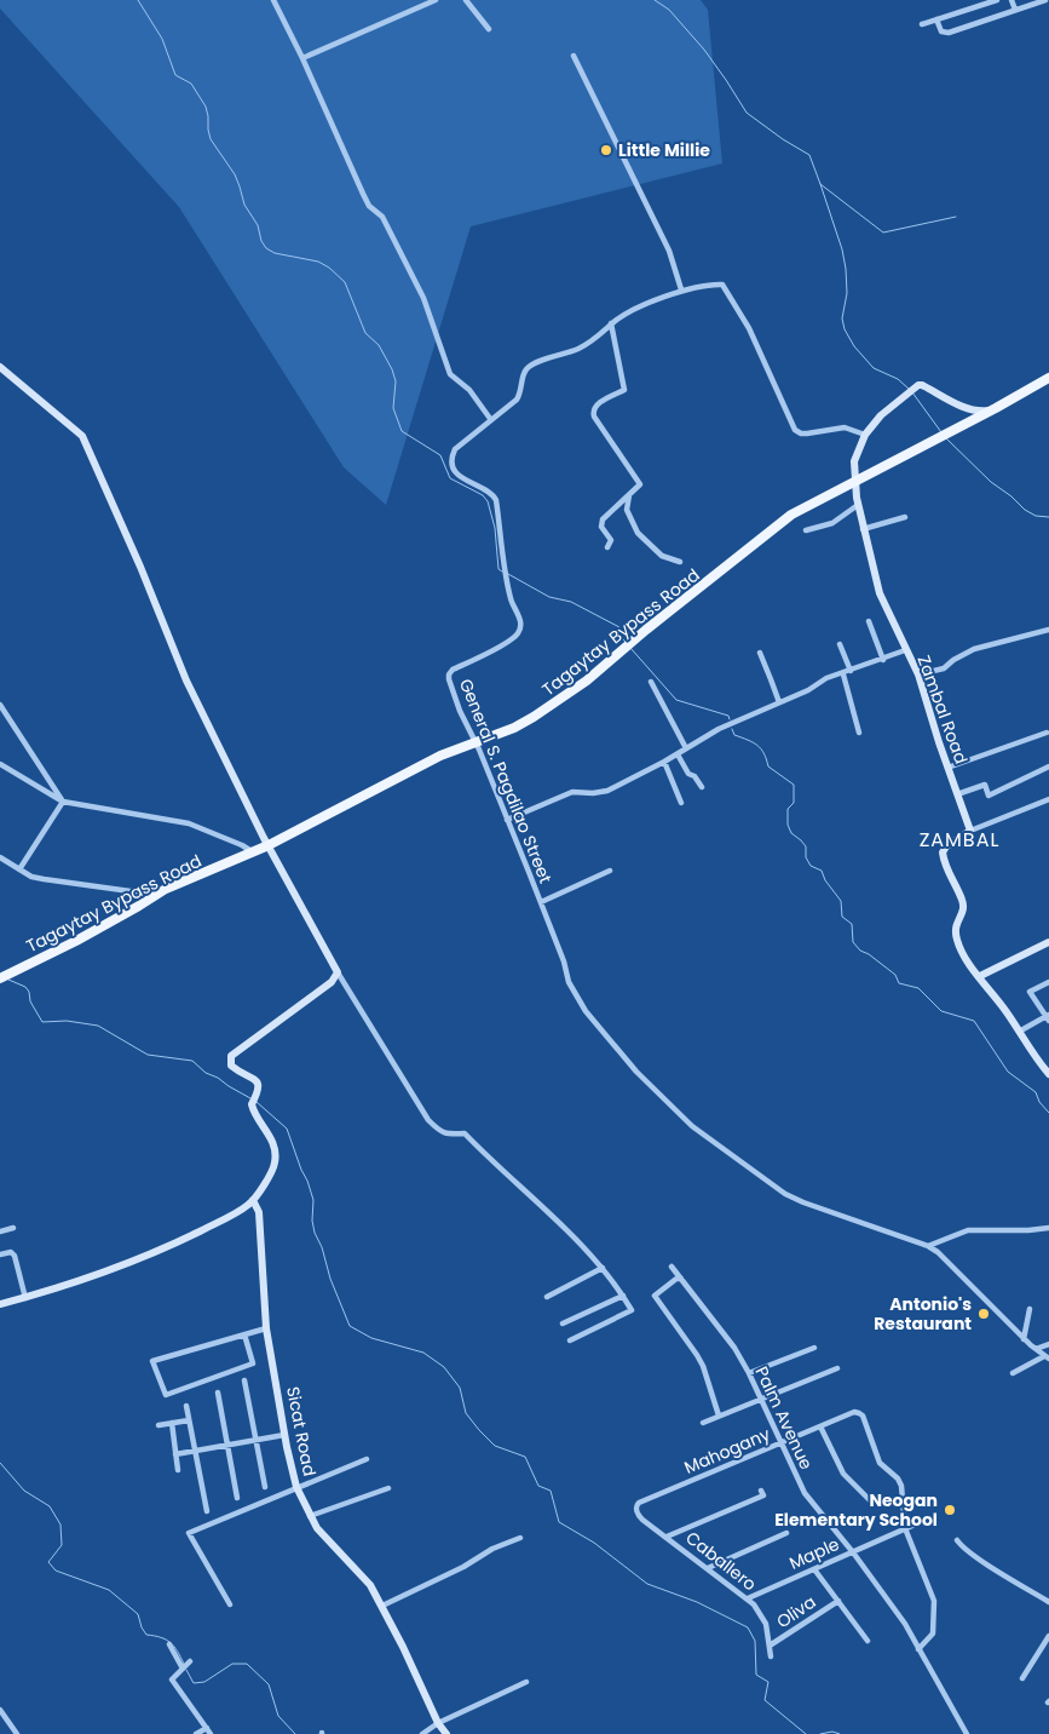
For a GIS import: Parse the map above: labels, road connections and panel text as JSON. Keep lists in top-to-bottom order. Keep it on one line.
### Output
{"streets":{"main road":["Tagaytay Bypass Road"],"street":["Zambal Road","General S. Pagdilao Street","Palm Avenue","Sicat Road","Mahogany","Maple","Caballero","Oliva"]},"crossings":[["Tagaytay Bypass Road","Zambal Road"],["Tagaytay Bypass Road","General S. Pagdilao Street"],["Zambal Road","General S. Pagdilao Street"],["Palm Avenue","Mahogany"],["Palm Avenue","Maple"],["Mahogany","Maple"],["Mahogany","Caballero"],["Maple","Caballero"],["Caballero","Oliva"]],"districts":["ZAMBAL"],"places":["Little Millie","Antonio's Restaurant","Neogan Elementary School"]}
